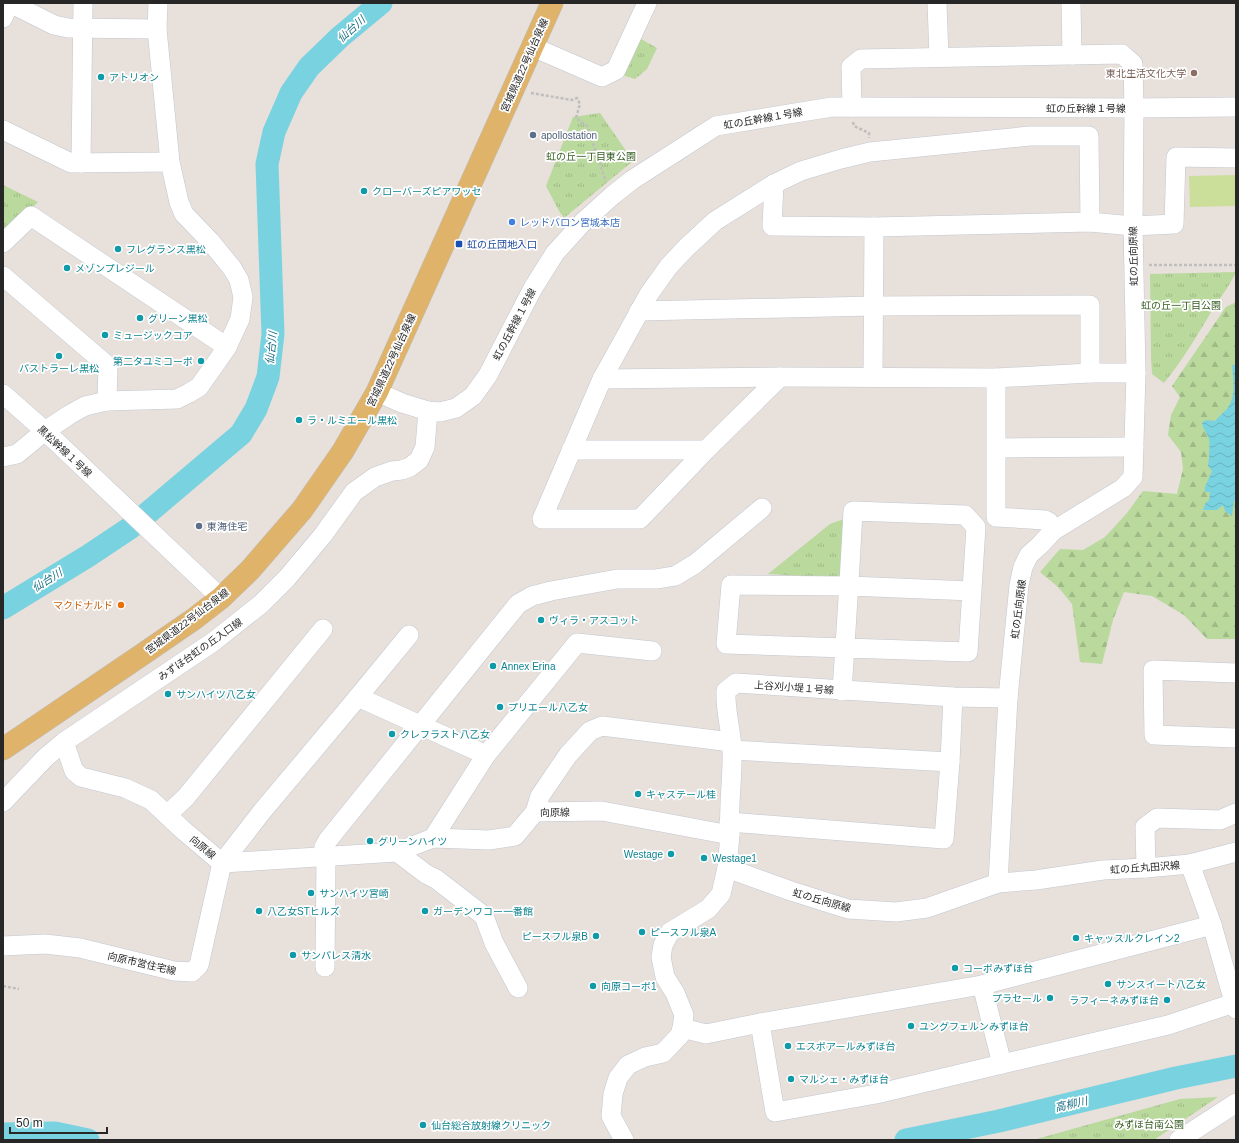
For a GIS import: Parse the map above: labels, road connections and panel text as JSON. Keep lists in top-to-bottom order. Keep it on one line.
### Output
{"streets":{"main road":["宮城県道22号仙台泉線"],"street":["虹の丘幹線１号線","虹の丘向原線","黒松幹線１号線","みずほ台虹の丘入口線","上谷刈小堤１号線","向原線","虹の丘丸田沢線","向原市営住宅線"]},"crossings":[["宮城県道22号仙台泉線","虹の丘幹線１号線"],["宮城県道22号仙台泉線","黒松幹線１号線"],["虹の丘幹線１号線","虹の丘向原線"],["虹の丘幹線１号線","みずほ台虹の丘入口線"],["虹の丘向原線","上谷刈小堤１号線"],["虹の丘向原線","虹の丘丸田沢線"],["みずほ台虹の丘入口線","向原線"],["上谷刈小堤１号線","向原線"],["向原線","向原市営住宅線"]],"water":["仙台川","高柳川"],"parks":["虹の丘一丁目東公園","虹の丘一丁目公園","みずほ台南公園"],"places":{"other":["東北生活文化大学","アトリオン","apollostation","クローバーズピアワッセ","レッドバロン宮城本店","フレグランス黒松","メゾンプレジール","グリーン黒松","ミュージックコア","パストラーレ黒松","第二タユミコーポ","ラ・ルミエール黒松","東海住宅","マクドナルド","ヴィラ・アスコット","Annex Erina","サンハイツ八乙女","プリエール八乙女","クレフラスト八乙女","キャステール桂","グリーンハイツ","Westage","Westage1","サンハイツ宮崎","八乙女STヒルズ","ガーデンワコー一番館","ピースフル泉A","ピースフル泉B","キャッスルクレイン2","サンパレス清水","コーポみずほ台","サンスイート八乙女","向原コーポ1","プラセール","ラフィーネみずほ台","ユングフェルンみずほ台","エスポアールみずほ台","マルシェ・みずほ台","仙台総合放射線クリニック"],"transit":["虹の丘団地入口"]},"scale_bar":"50 m"}
